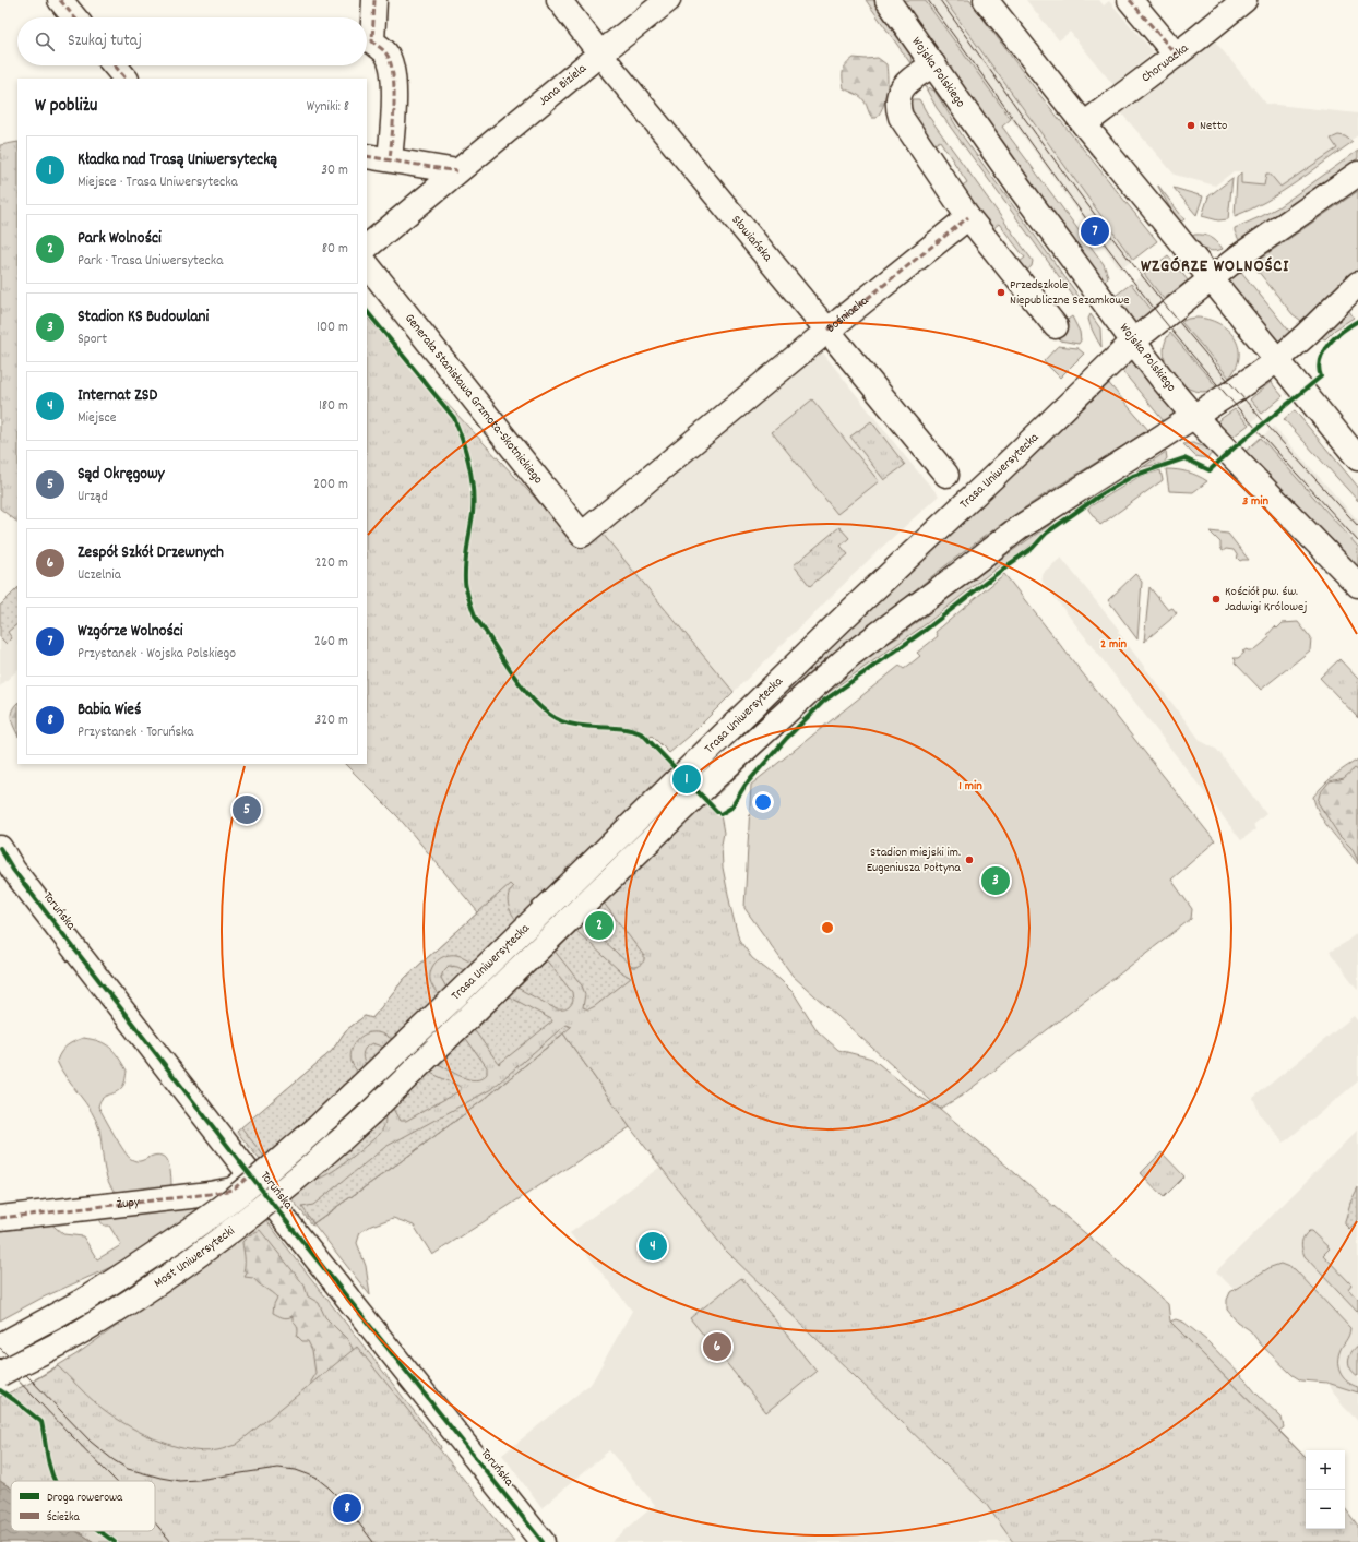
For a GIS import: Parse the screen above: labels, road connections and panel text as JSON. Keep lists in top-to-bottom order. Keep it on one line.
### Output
{"streets":{"street":["Chorwacka","Wojska Polskiego","Jana Biziela","Słowiańska","Bośniacka","Generała Stanisława Grzmota-Skotnickiego","Trasa Uniwersytecka","Toruńska","Żupy","Most Uniwersytecki"]},"crossings":[["Wojska Polskiego","Trasa Uniwersytecka"],["Jana Biziela","Słowiańska"],["Słowiańska","Bośniacka"],["Bośniacka","Generała Stanisława Grzmota-Skotnickiego"],["Trasa Uniwersytecka","Most Uniwersytecki"],["Toruńska","Żupy"]],"districts":["WZGÓRZE WOLNOŚCI"],"places":["Netto","Przedszkole Niepubliczne Sezamkowe","Kościół pw. św. Jadwigi Królowej","Stadion miejski im. Eugeniusza Połtyna"],"legend":["Droga rowerowa","Ścieżka"],"page":{"search":"Szukaj tutaj","heading":["W pobliżu","Wyniki: 8"],"list":[{"mark":"1","name":"Kładka nad Trasą Uniwersytecką","note":"Miejsce · Trasa Uniwersytecka","value":"30 m"},{"mark":"2","name":"Park Wolności","note":"Park · Trasa Uniwersytecka","value":"80 m"},{"mark":"3","name":"Stadion KS Budowlani","note":"Sport","value":"100 m"},{"mark":"4","name":"Internat ZSD","note":"Miejsce","value":"180 m"},{"mark":"5","name":"Sąd Okręgowy","note":"Urząd","value":"200 m"},{"mark":"6","name":"Zespół Szkół Drzewnych","note":"Uczelnia","value":"220 m"},{"mark":"7","name":"Wzgórze Wolności","note":"Przystanek · Wojska Polskiego","value":"260 m"},{"mark":"8","name":"Babia Wieś","note":"Przystanek · Toruńska","value":"320 m"}],"pins":["7","1","5","3","2","4","6","8"],"map_buttons":["+","−"]},"rings":["3 min","2 min","1 min"]}
